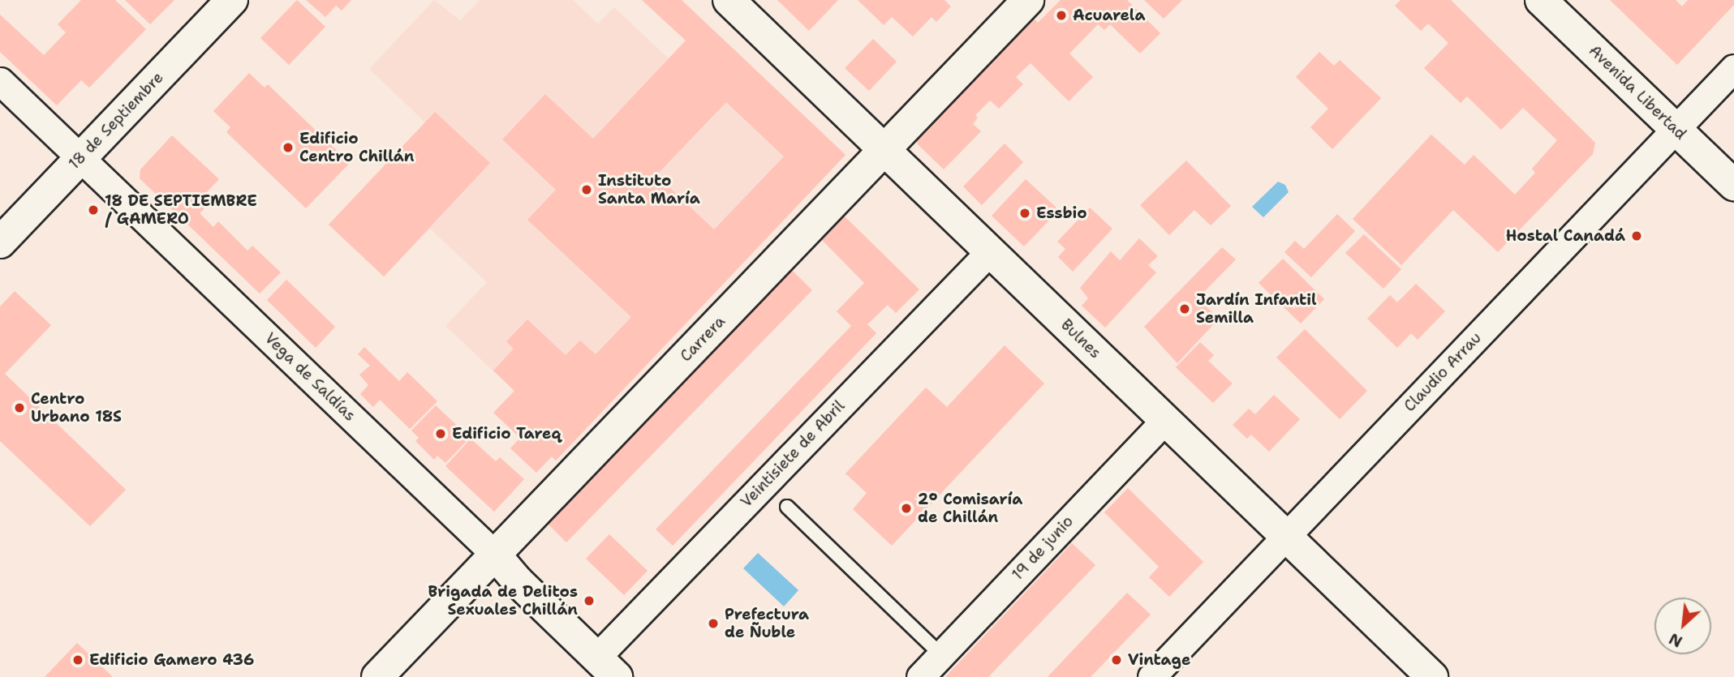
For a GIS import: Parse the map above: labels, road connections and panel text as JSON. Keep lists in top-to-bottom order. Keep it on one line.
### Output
{"streets":{"street":["Avenida Libertad","18 de Septiembre","Carrera","Bulnes","Claudio Arrau","Vega de Saldías","Veintisiete de Abril","19 de junio"]},"crossings":[["Avenida Libertad","Claudio Arrau"],["18 de Septiembre","Vega de Saldías"],["Carrera","Bulnes"],["Carrera","Vega de Saldías"],["Bulnes","Claudio Arrau"],["Bulnes","Veintisiete de Abril"],["Bulnes","19 de junio"],["Vega de Saldías","Veintisiete de Abril"]],"places":["Acuarela","Edificio Centro Chillán","Instituto Santa María","18 DE SEPTIEMBRE / GAMERO","Essbio","Hostal Canadá","Jardín Infantil Semilla","Centro Urbano 18S","Edificio Tareq","2° Comisaría de Chillán","Brigada de Delitos Sexuales Chillán","Prefectura de Ñuble","Edificio Gamero 436","Vintage"],"north":"bottom left"}
